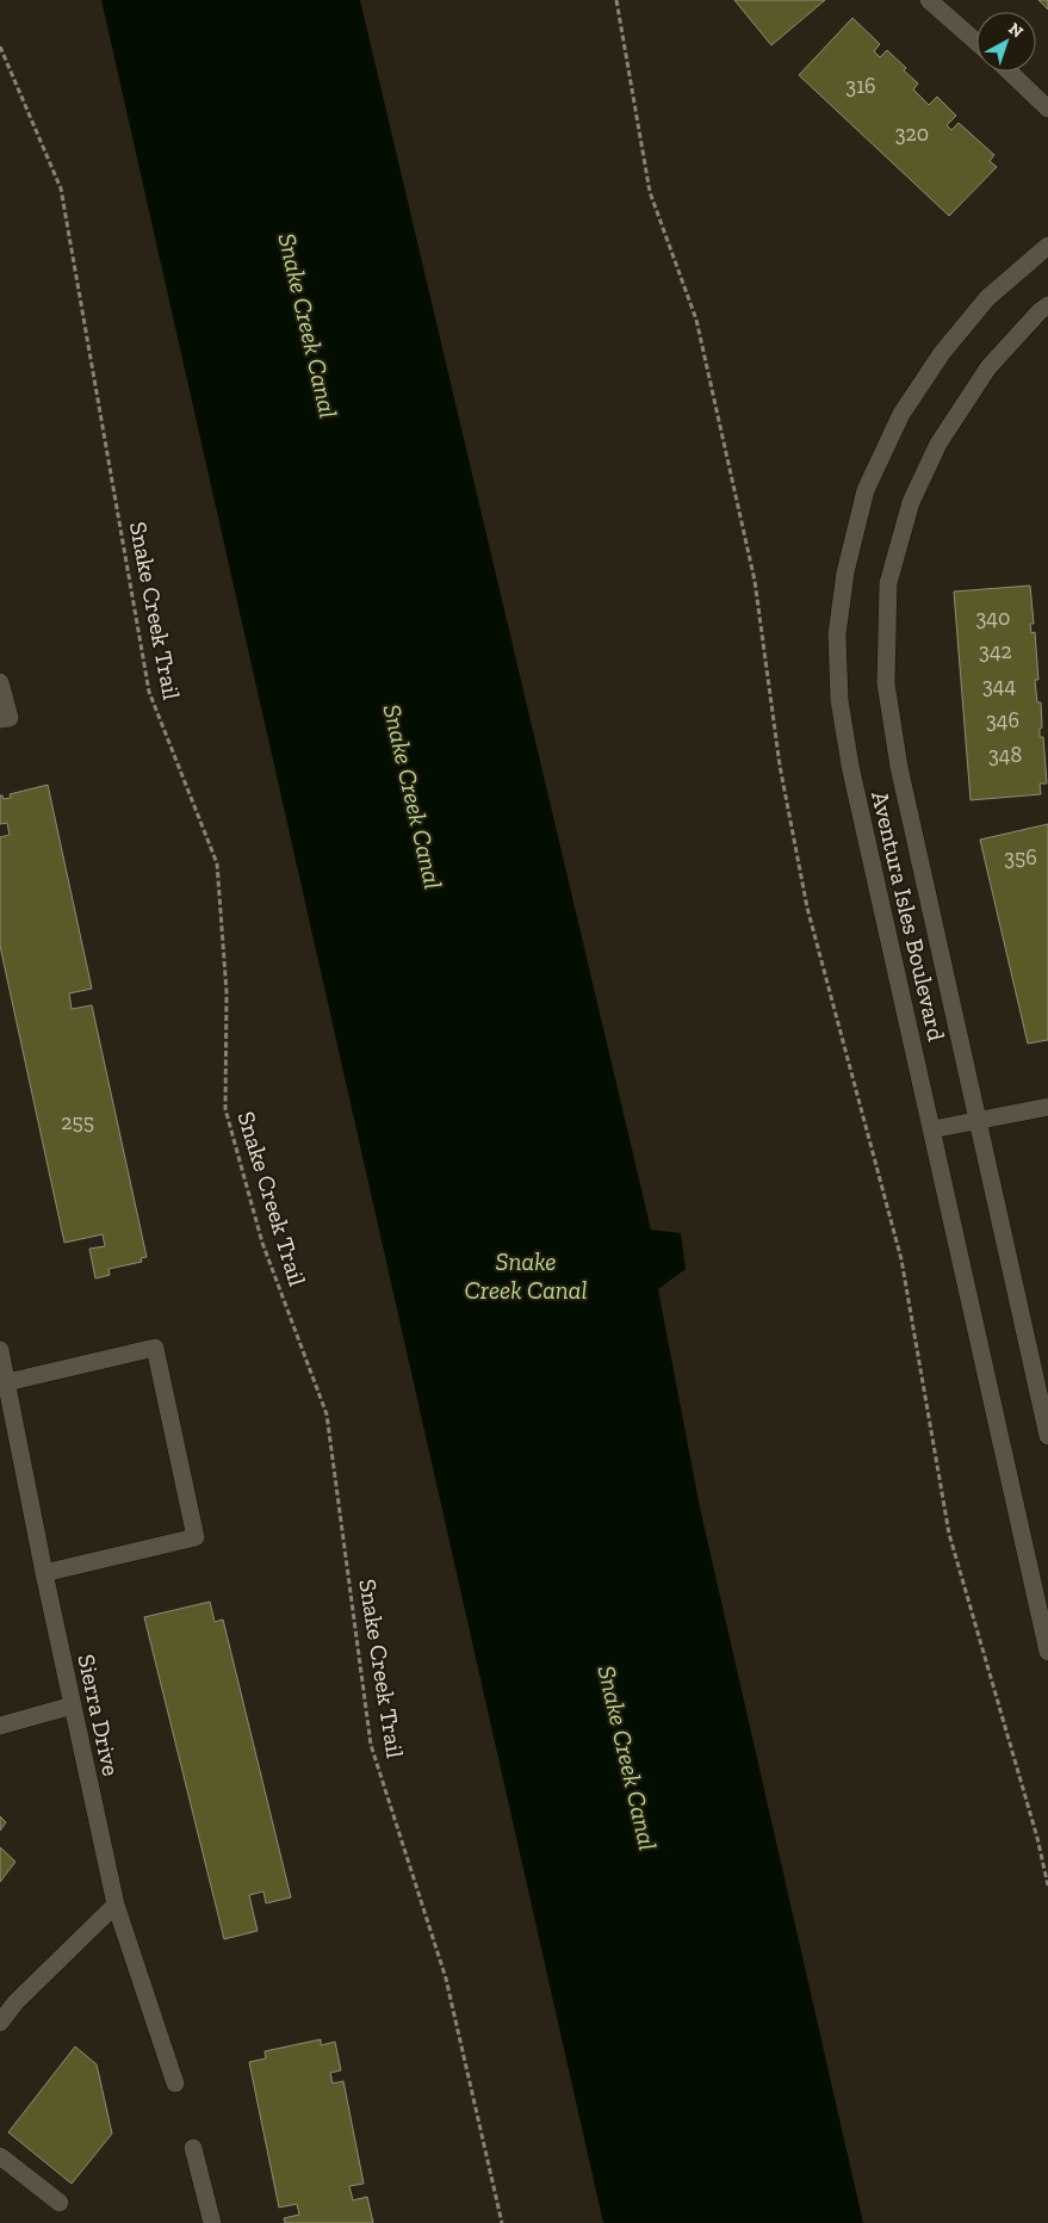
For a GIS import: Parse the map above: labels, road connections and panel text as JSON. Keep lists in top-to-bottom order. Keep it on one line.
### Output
{"streets":{"street":["Aventura Isles Boulevard","Sierra Drive"],"path":["Snake Creek Trail"]},"water":["Snake Creek Canal"],"house_numbers":["316","320","340","342","344","346","348","356","255"],"north":"top right"}
